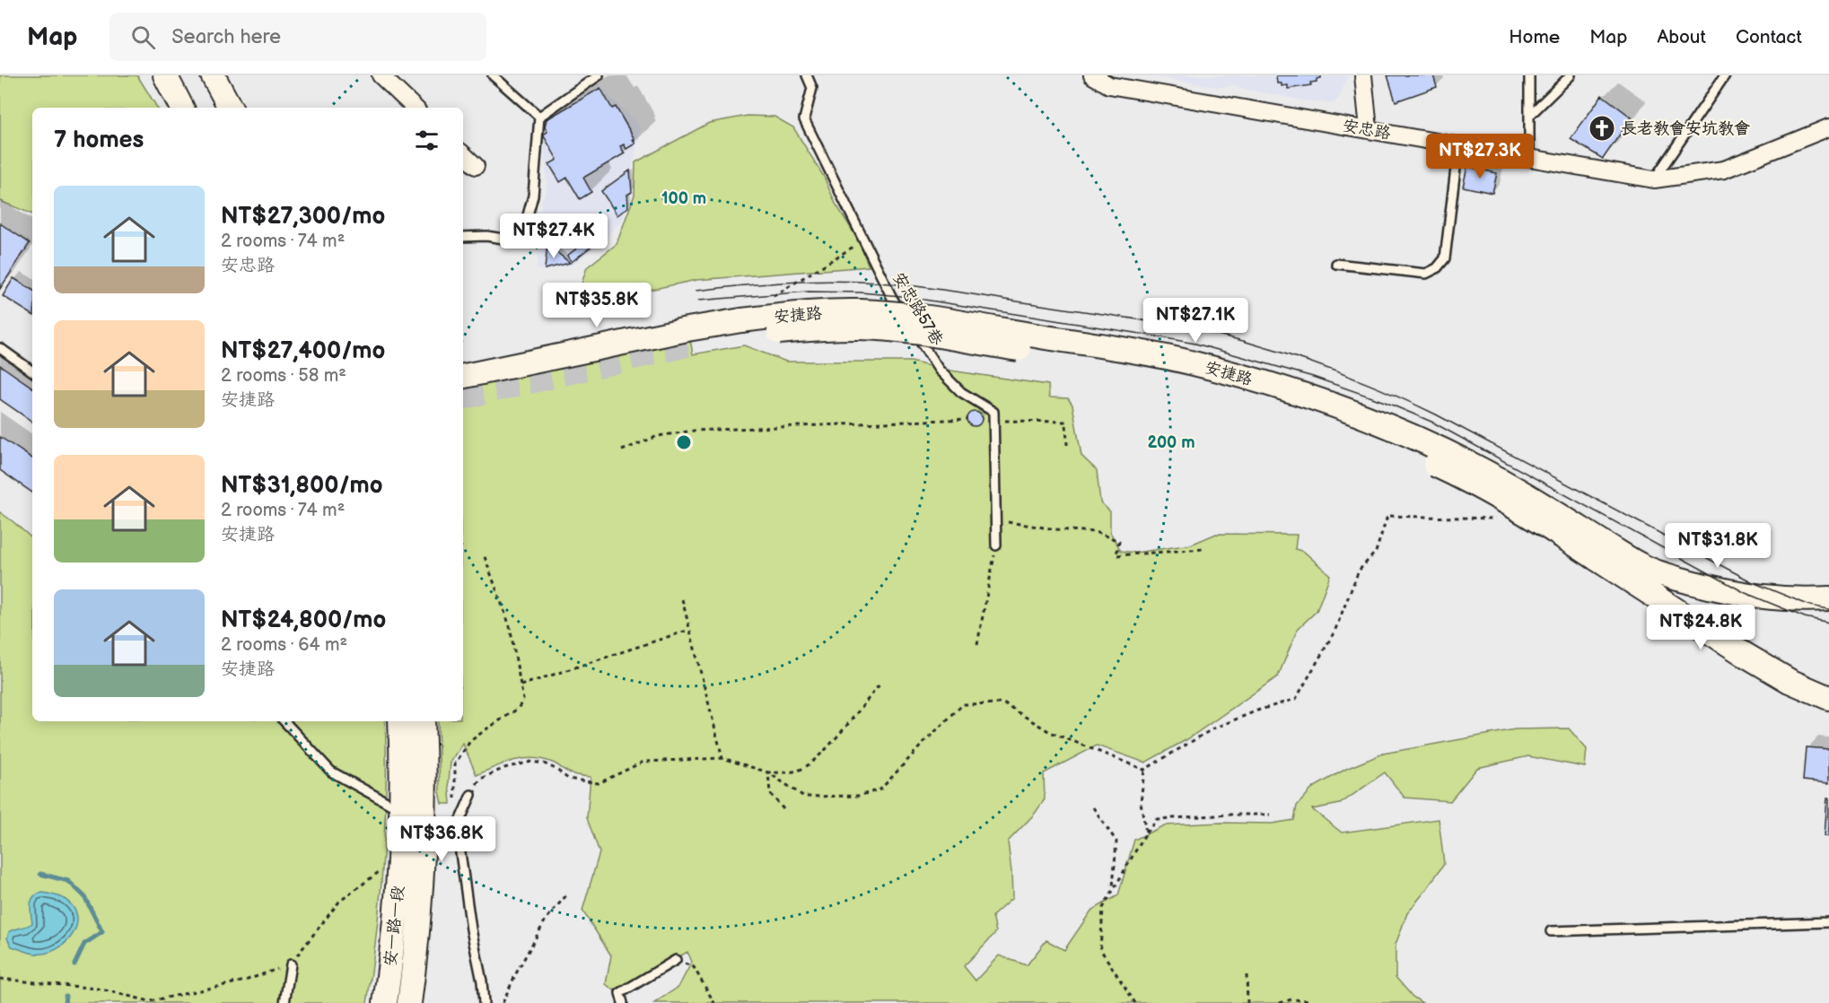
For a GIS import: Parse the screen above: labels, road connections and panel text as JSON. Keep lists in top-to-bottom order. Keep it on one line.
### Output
{"streets":{"street":["安忠路","安捷路","安一路一段"],"lane":["安忠路57巷"]},"places":{"church":["長老教會安坑教會"]},"page":{"header":"Map","search":"Search here","nav":["Home","Map","About","Contact"],"heading":"7 homes","price":["NT$27.3K","NT$27.4K","NT$35.8K","NT$27.1K","NT$31.8K","NT$24.8K","NT$36.8K"],"list":[{"name":"NT$27,300/mo","note":"2 rooms · 74 m² · 安忠路"},{"name":"NT$27,400/mo","note":"2 rooms · 58 m² · 安捷路"},{"name":"NT$31,800/mo","note":"2 rooms · 74 m² · 安捷路"},{"name":"NT$24,800/mo","note":"2 rooms · 64 m² · 安捷路"}]},"rings":["100 m","200 m"]}
